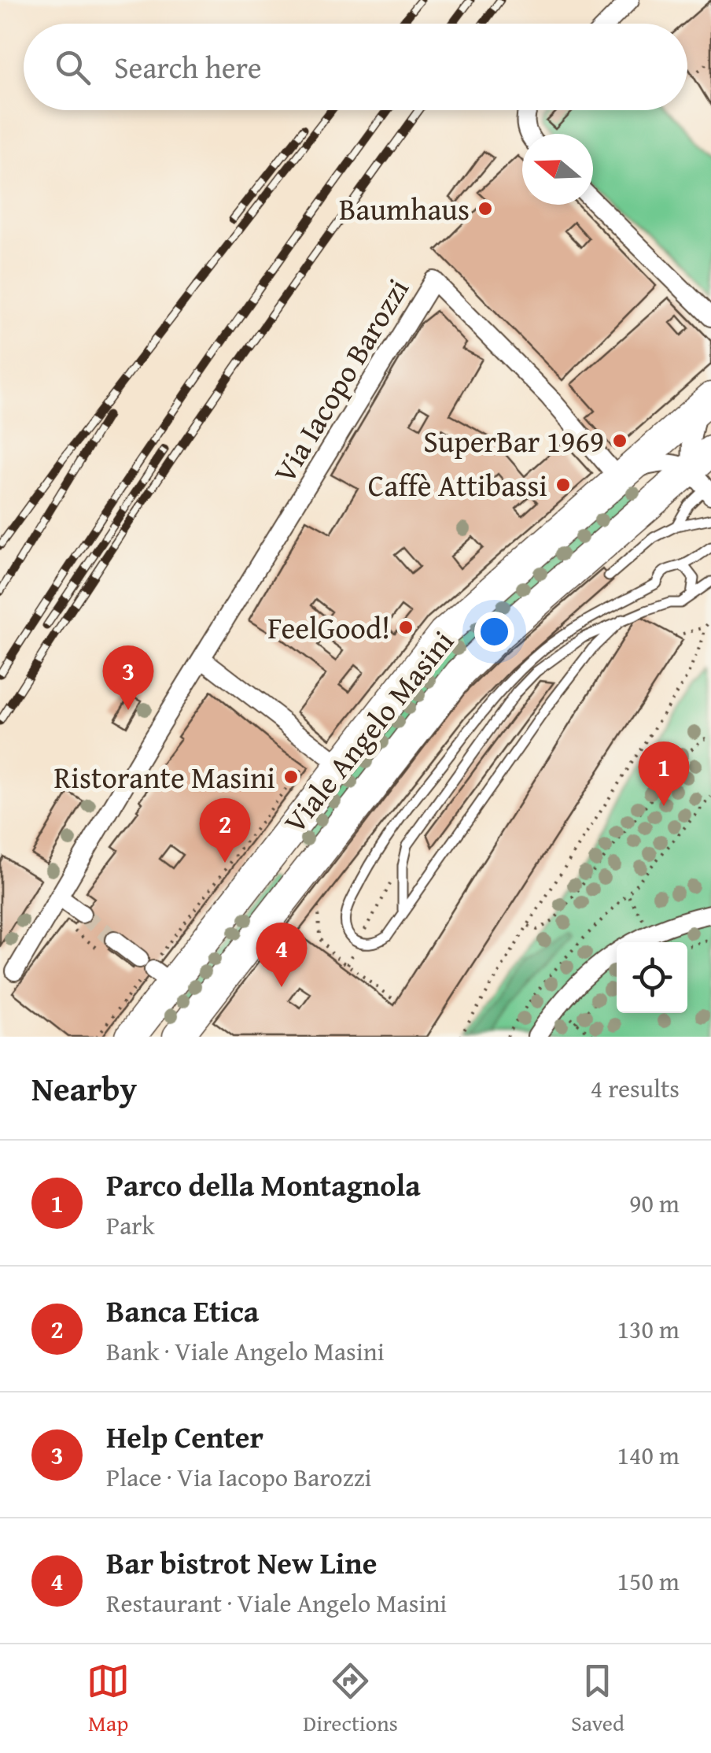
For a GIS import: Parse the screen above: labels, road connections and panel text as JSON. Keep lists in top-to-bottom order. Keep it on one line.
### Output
{"streets":{"main road":["Viale Angelo Masini"],"street":["Via Iacopo Barozzi"]},"crossings":[["Via Iacopo Barozzi","Viale Angelo Masini"]],"places":["Baumhaus","SuperBar 1969","Caffè Attibassi","FeelGood!","Ristorante Masini"],"north":"left","page":{"search":"Search here","pins":["3","1","2","4"],"heading":["Nearby","4 results"],"list":[{"mark":"1","name":"Parco della Montagnola","note":"Park","value":"90 m"},{"mark":"2","name":"Banca Etica","note":"Bank · Viale Angelo Masini","value":"130 m"},{"mark":"3","name":"Help Center","note":"Place · Via Iacopo Barozzi","value":"140 m"},{"mark":"4","name":"Bar bistrot New Line","note":"Restaurant · Viale Angelo Masini","value":"150 m"}],"nav":["Map","Directions","Saved"]}}
